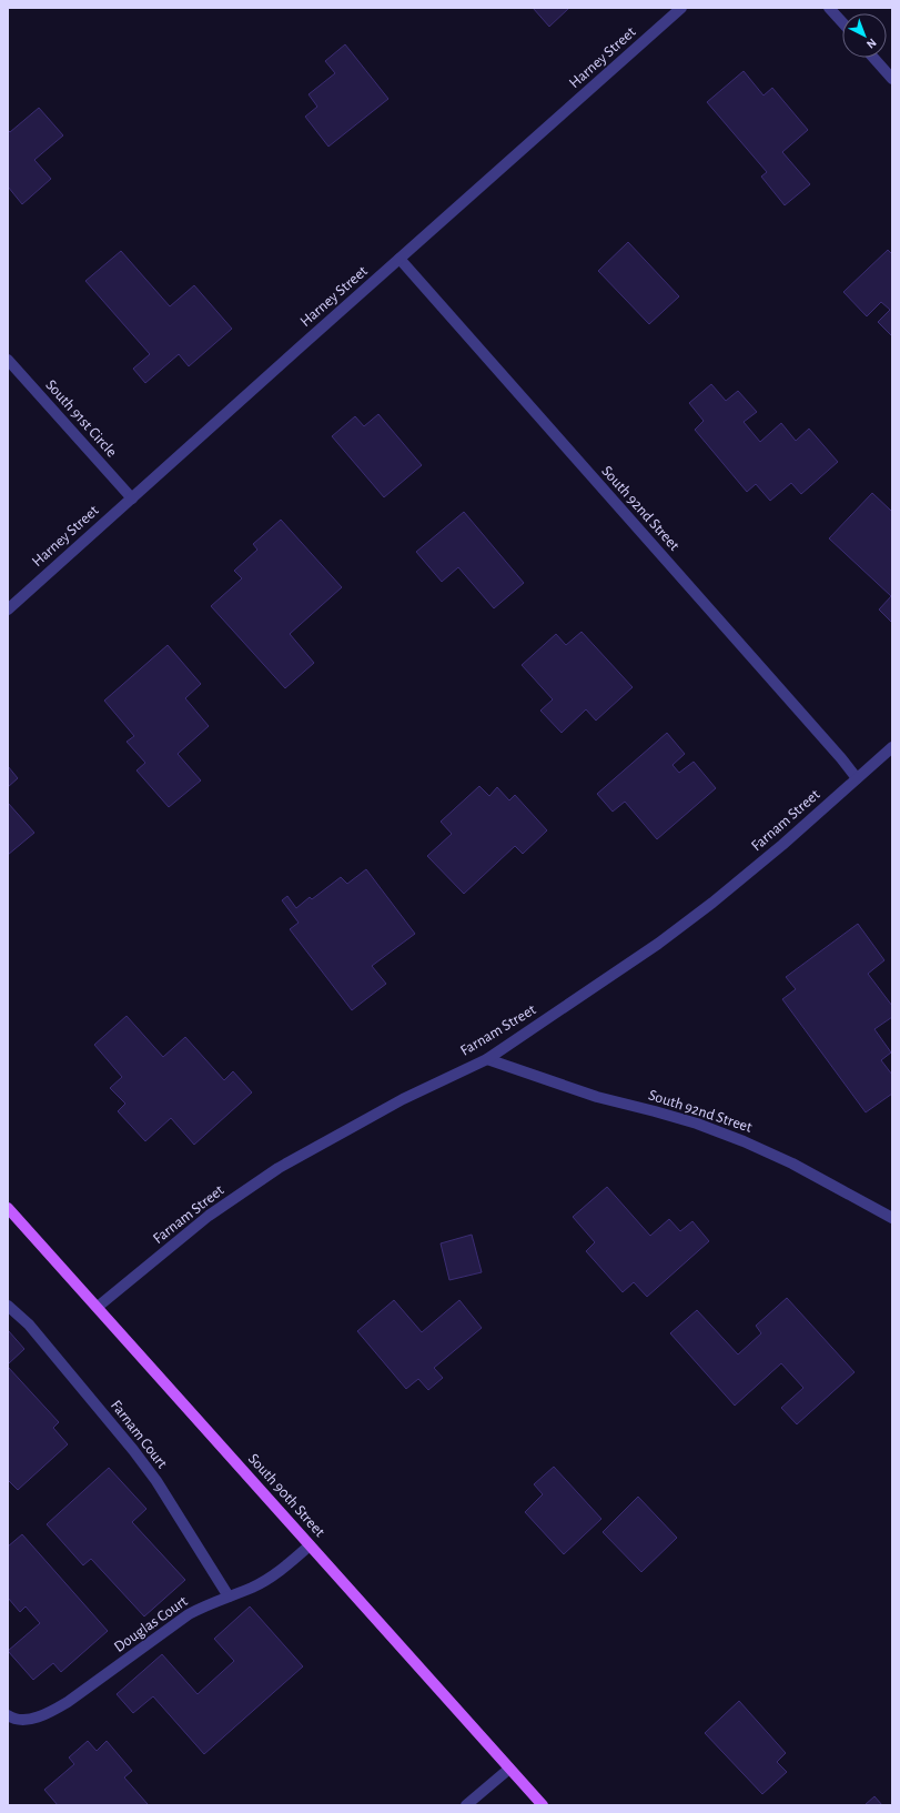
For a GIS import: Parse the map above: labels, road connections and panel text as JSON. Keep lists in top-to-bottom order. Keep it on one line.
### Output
{"streets":{"main road":["South 90th Street"],"street":["Harney Street","South 91st Circle","South 92nd Street","Farnam Street","Farnam Court","Douglas Court"]},"crossings":[["Harney Street","South 91st Circle"],["Harney Street","South 92nd Street"],["South 92nd Street","Farnam Street"],["Farnam Street","South 90th Street"],["Farnam Court","Douglas Court"],["South 90th Street","Douglas Court"]],"north":"bottom right"}
